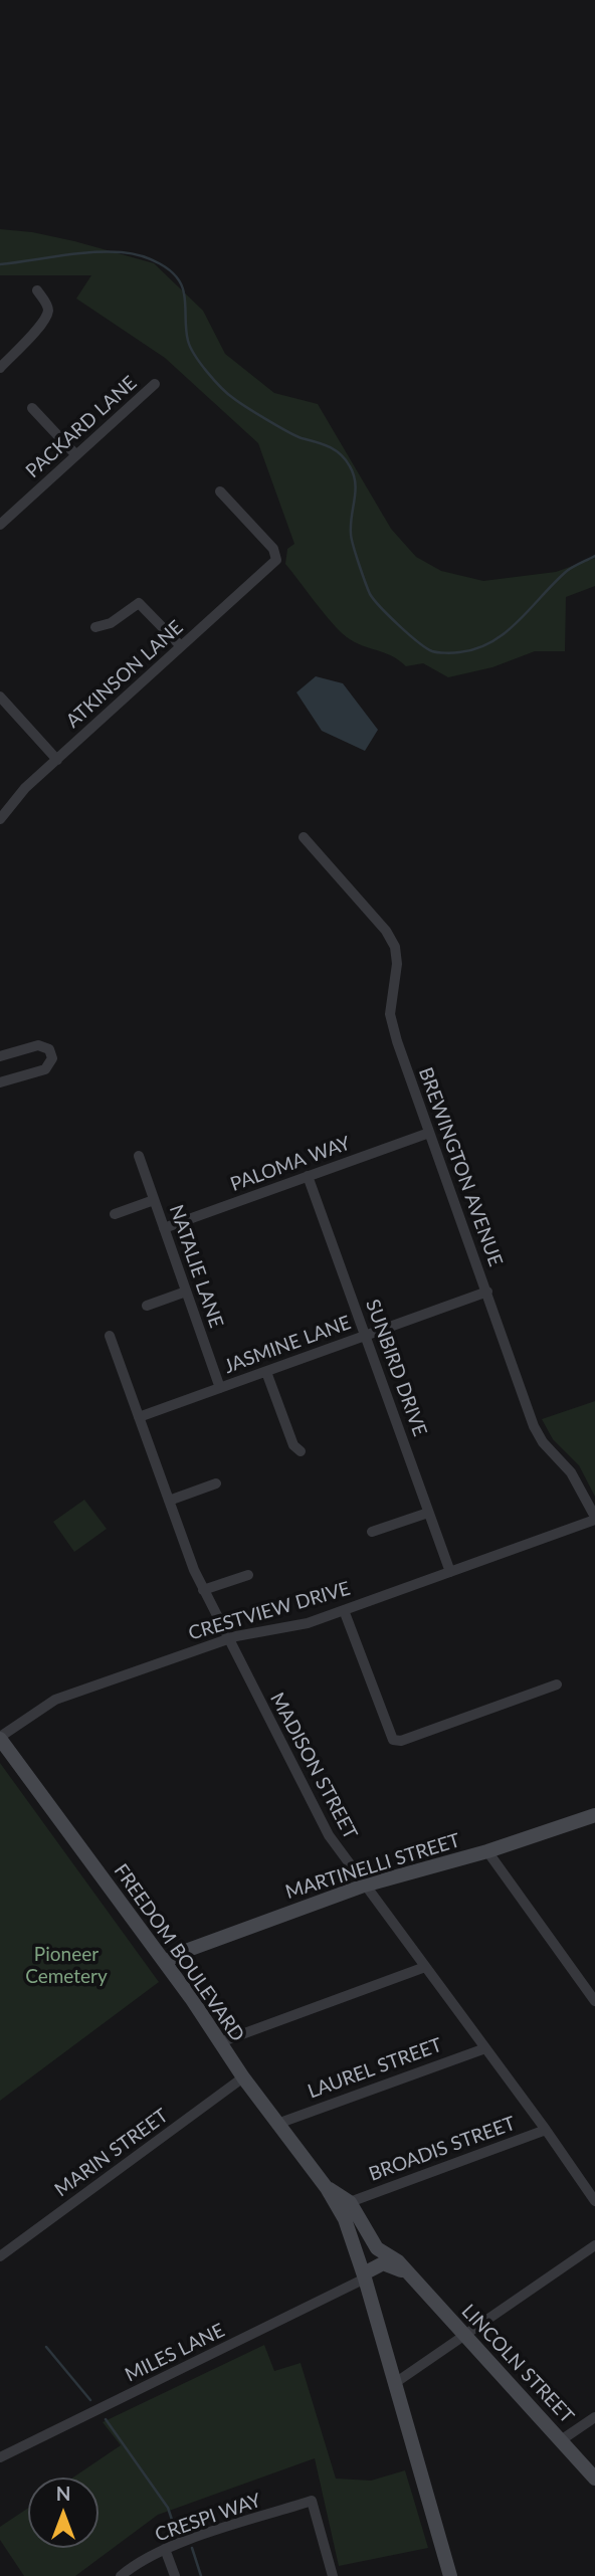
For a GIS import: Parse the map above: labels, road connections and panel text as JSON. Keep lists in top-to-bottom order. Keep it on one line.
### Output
{"streets":{"main road":["MARTINELLI STREET","FREEDOM BOULEVARD","LINCOLN STREET"],"street":["PACKARD LANE","ATKINSON LANE","PALOMA WAY","BREWINGTON AVENUE","NATALIE LANE","JASMINE LANE","SUNBIRD DRIVE","CRESTVIEW DRIVE","MADISON STREET","LAUREL STREET","BROADIS STREET","MARIN STREET","MILES LANE","CRESPI WAY"]},"crossings":[["PALOMA WAY","BREWINGTON AVENUE"],["PALOMA WAY","NATALIE LANE"],["PALOMA WAY","SUNBIRD DRIVE"],["BREWINGTON AVENUE","JASMINE LANE"],["BREWINGTON AVENUE","CRESTVIEW DRIVE"],["NATALIE LANE","JASMINE LANE"],["JASMINE LANE","SUNBIRD DRIVE"],["JASMINE LANE","MADISON STREET"],["SUNBIRD DRIVE","CRESTVIEW DRIVE"],["CRESTVIEW DRIVE","MADISON STREET"],["CRESTVIEW DRIVE","FREEDOM BOULEVARD"],["MADISON STREET","MARTINELLI STREET"],["MADISON STREET","LAUREL STREET"],["MADISON STREET","BROADIS STREET"],["MARTINELLI STREET","FREEDOM BOULEVARD"],["FREEDOM BOULEVARD","LAUREL STREET"],["FREEDOM BOULEVARD","BROADIS STREET"],["FREEDOM BOULEVARD","MARIN STREET"],["FREEDOM BOULEVARD","MILES LANE"],["FREEDOM BOULEVARD","LINCOLN STREET"],["MILES LANE","LINCOLN STREET"]],"parks":["Pioneer Cemetery"],"north":"top"}
